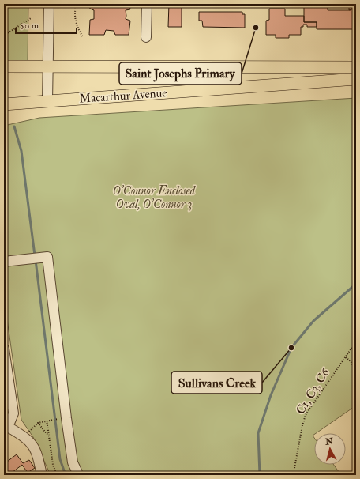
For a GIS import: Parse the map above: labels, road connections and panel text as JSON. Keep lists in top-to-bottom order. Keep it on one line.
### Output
{"streets":{"main road":["Macarthur Avenue"],"path":["C1, C3, C6"]},"parks":["O'Connor Enclosed Oval, O'Connor 3"],"places":["Saint Josephs Primary","Sullivans Creek"],"scale_bar":"50 m","north":"top"}
